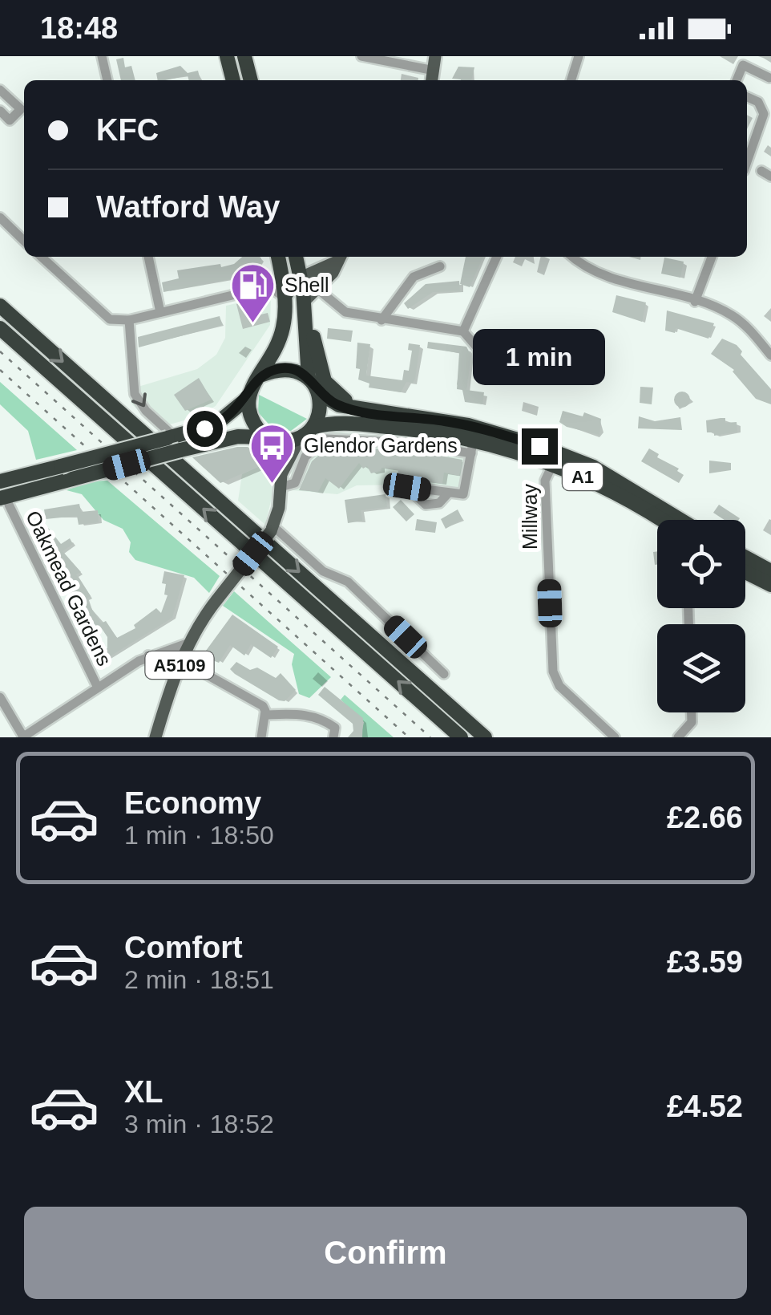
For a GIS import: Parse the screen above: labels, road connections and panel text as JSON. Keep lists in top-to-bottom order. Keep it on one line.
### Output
{"streets":{"highway":["A1"],"main road":["A5109"],"street":["Millway","Oakmead Gardens"]},"crossings":[["A1","Millway"],["A1","A5109"]],"places":{"fuel station":["Shell"],"bus stop":["Glendor Gardens"]},"page":{"status":"18:48","banner":["KFC","Watford Way"],"bubble":"1 min","list":[{"name":"Economy","note":"1 min · 18:50","value":"£2.66"},{"name":"Comfort","note":"2 min · 18:51","value":"£3.59"},{"name":"XL","note":"3 min · 18:52","value":"£4.52"}],"buttons":"Confirm"}}
